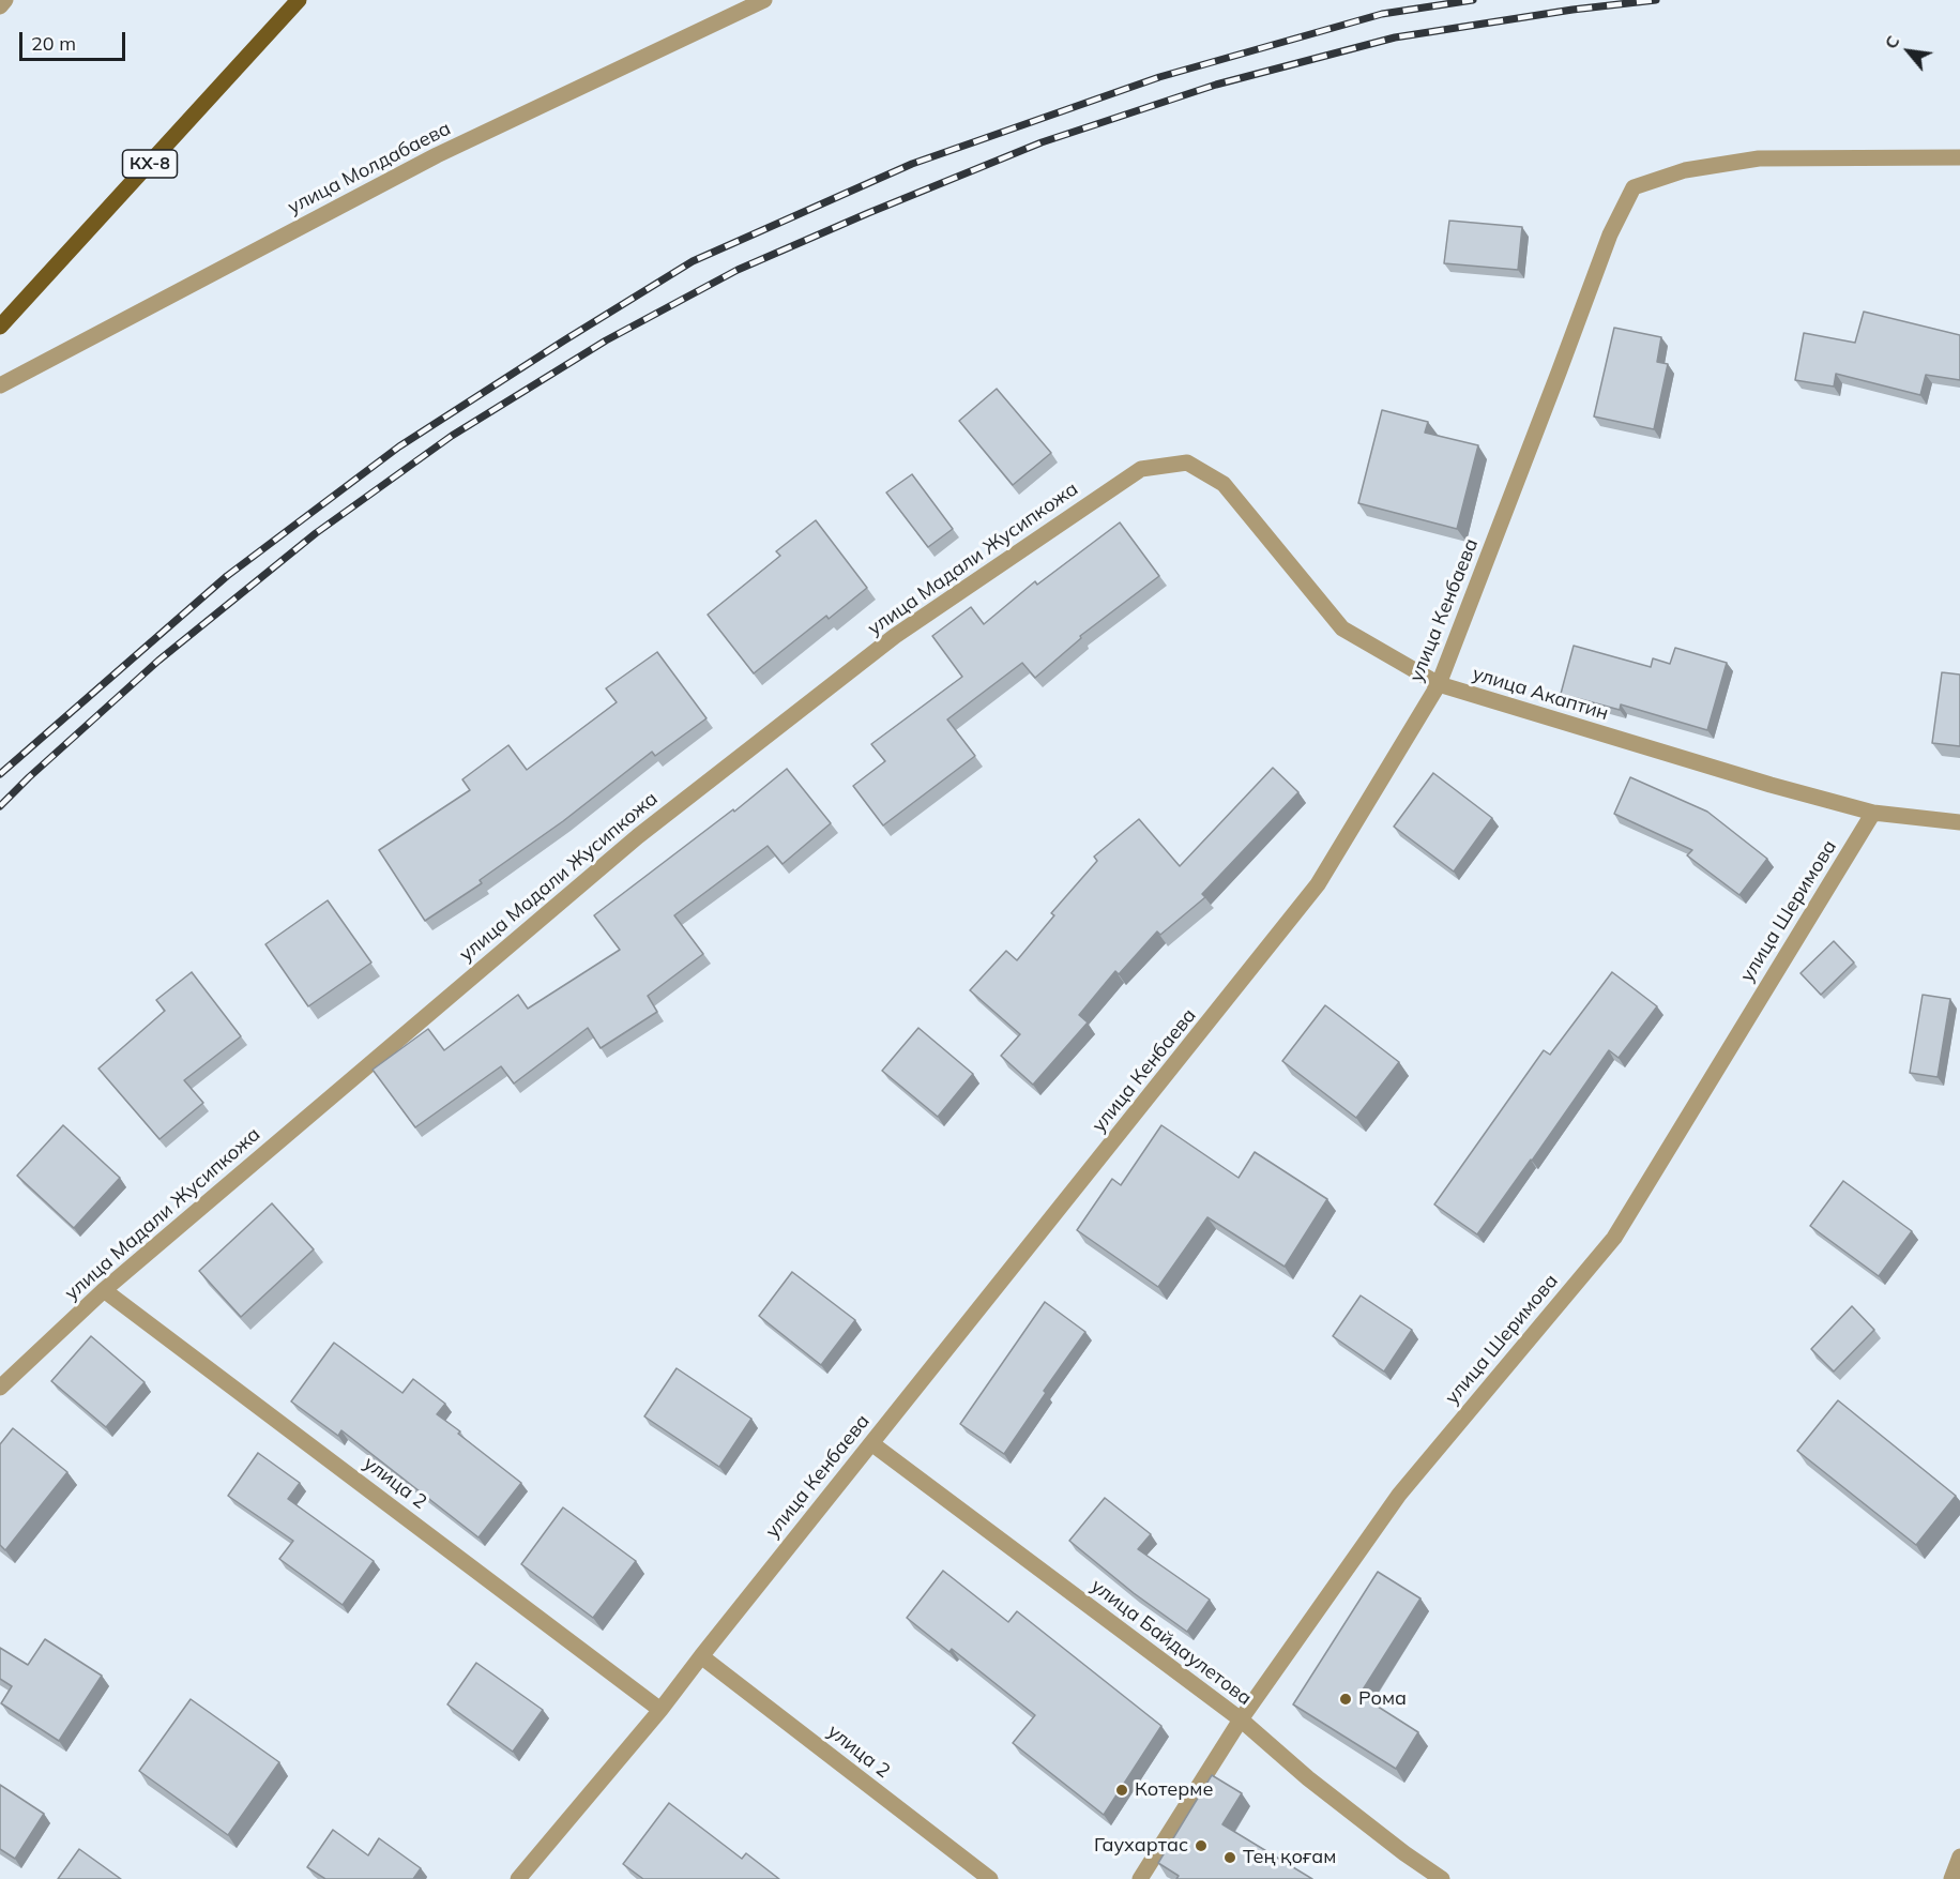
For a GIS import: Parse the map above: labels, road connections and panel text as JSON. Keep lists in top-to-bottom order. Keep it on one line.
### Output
{"streets":{"main road":["КХ-8"],"street":["улица Молдабаева","улица Мадали Жусипкожа","улица Кенбаева","улица Акаптин","улица Шеримова","улица 2","улица Байдаулетова"]},"crossings":[["улица Мадали Жусипкожа","улица Акаптин"],["улица Мадали Жусипкожа","улица 2"],["улица Кенбаева","улица Акаптин"],["улица Кенбаева","улица 2"],["улица Кенбаева","улица Байдаулетова"],["улица Акаптин","улица Шеримова"],["улица Шеримова","улица Байдаулетова"]],"places":["Рома","Котерме","Гаухартас","Тең қоғам"],"scale_bar":"20 m","north":"top left"}
